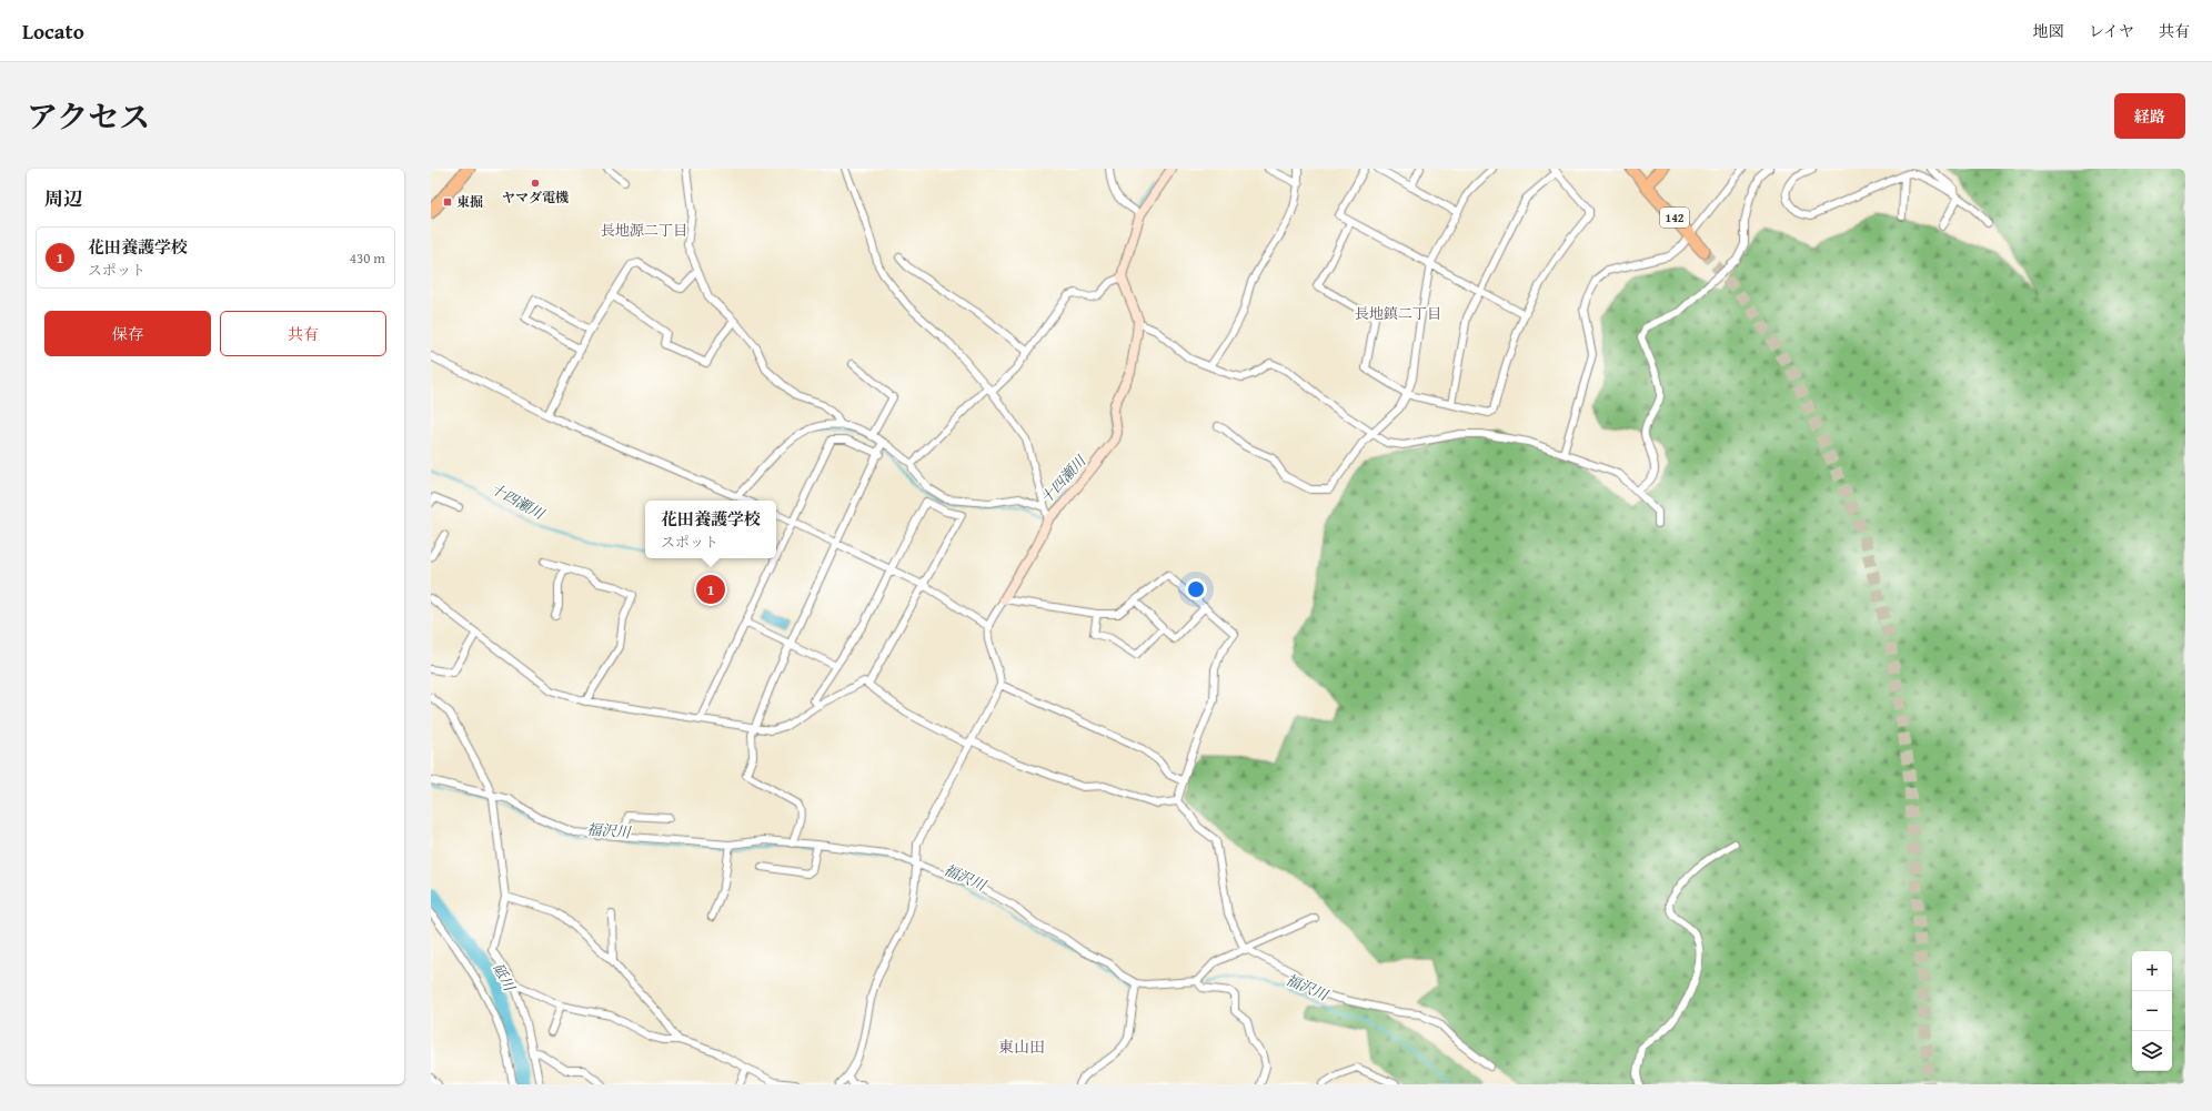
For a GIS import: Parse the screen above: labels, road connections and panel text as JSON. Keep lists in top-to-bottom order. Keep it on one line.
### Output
{"streets":{"highway":["142"]},"districts":["長地源二丁目","長地鎮二丁目","東山田"],"water":["十四瀬川","福沢川","砥川"],"places":{"other":["ヤマダ電機"],"transit":["東掘"]},"page":{"header":"Locato","nav":["地図","レイヤ","共有"],"title":"アクセス","buttons":["経路",["保存","共有"]],"heading":"周辺","list":[{"mark":"1","name":"花田養護学校","note":"スポット","value":"430 m"}],"popup":["花田養護学校","スポット"],"pins":"1","map_buttons":["+","−"]}}
